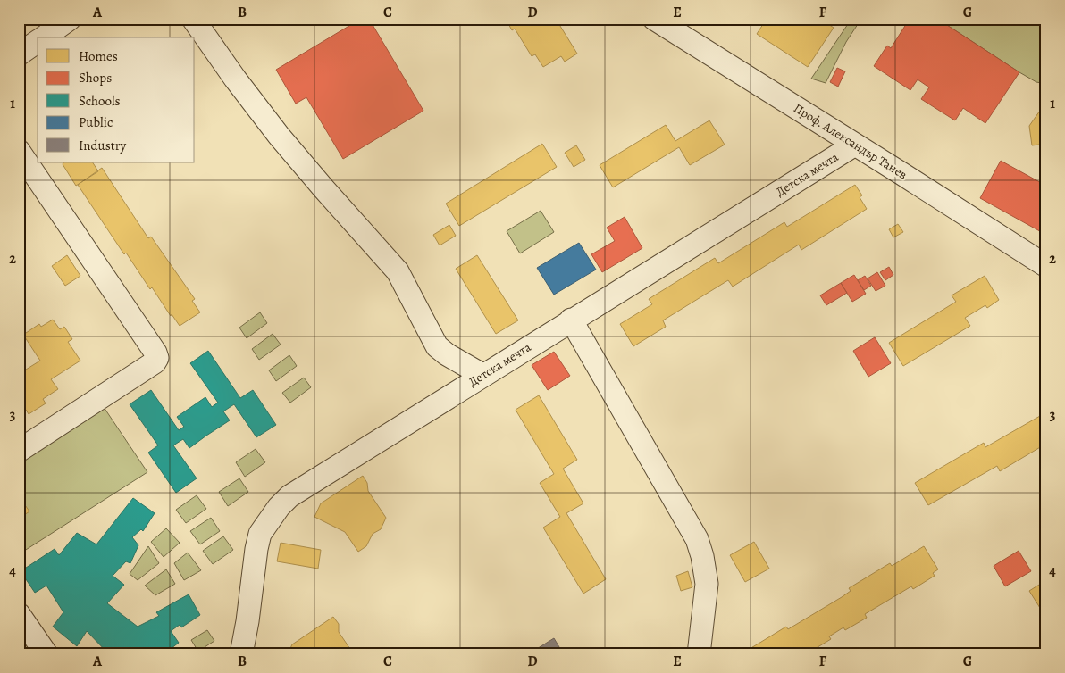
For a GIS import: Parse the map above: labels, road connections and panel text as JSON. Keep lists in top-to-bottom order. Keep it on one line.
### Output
{"streets":{"street":["Проф. Александър Танев","Детска мечта"]},"crossings":[["Проф. Александър Танев","Детска мечта"]],"legend":["Homes","Shops","Schools","Public","Industry"],"grid":{"columns":["A","B","C","D","E","F","G"],"rows":["1","2","3","4"]}}
